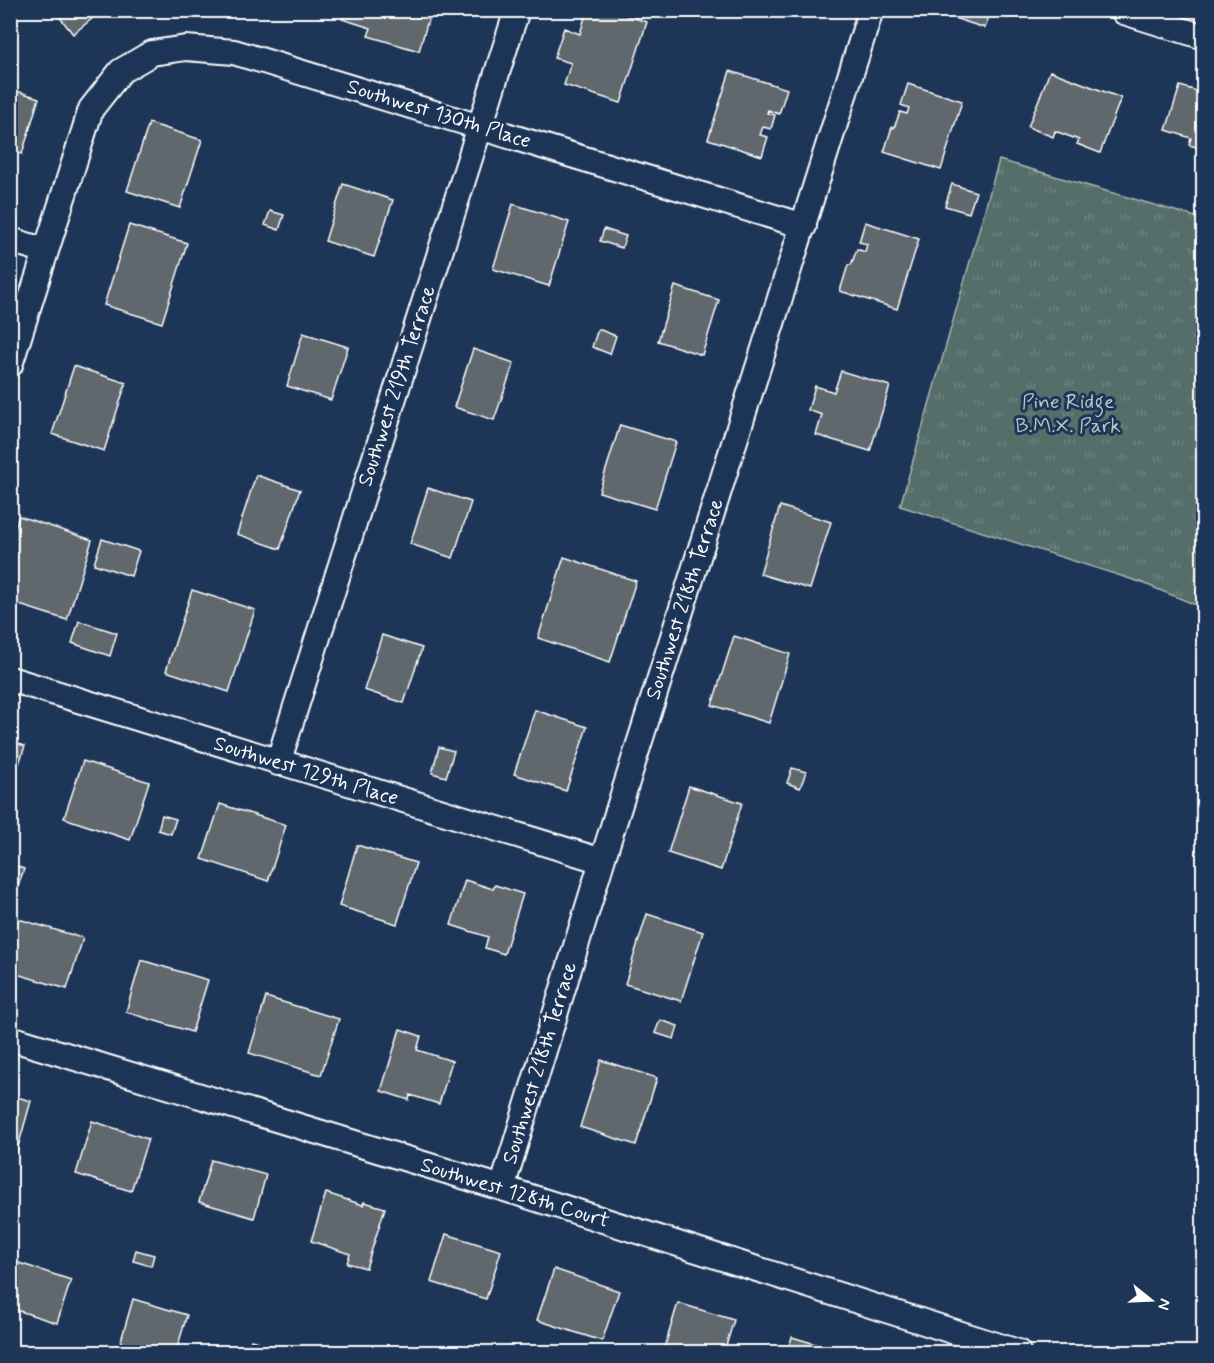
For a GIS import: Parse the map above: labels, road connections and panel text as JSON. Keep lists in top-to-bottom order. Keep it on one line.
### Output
{"streets":{"street":["Southwest 130th Place","Southwest 219th Terrace","Southwest 218th Terrace","Southwest 129th Place","Southwest 128th Court"]},"crossings":[["Southwest 130th Place","Southwest 219th Terrace"],["Southwest 130th Place","Southwest 218th Terrace"],["Southwest 219th Terrace","Southwest 129th Place"],["Southwest 218th Terrace","Southwest 129th Place"],["Southwest 218th Terrace","Southwest 128th Court"]],"parks":["Pine Ridge B.M.X. Park"],"north":"right"}
